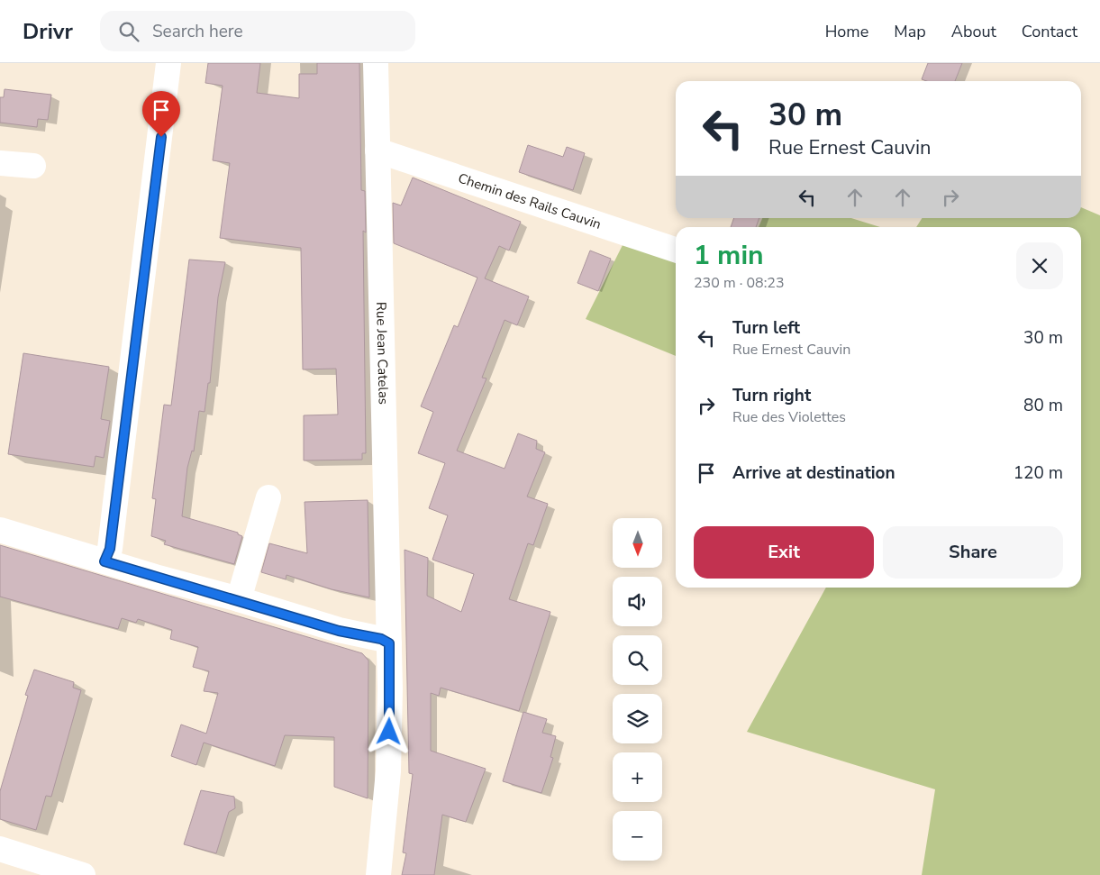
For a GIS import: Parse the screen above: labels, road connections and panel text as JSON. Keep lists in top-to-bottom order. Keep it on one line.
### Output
{"streets":{"street":["Chemin des Rails Cauvin","Rue Jean Catelas"]},"crossings":[["Chemin des Rails Cauvin","Rue Jean Catelas"]],"north":"bottom","page":{"header":"Drivr","search":"Search here","nav":["Home","Map","About","Contact"],"turn":["30 m","Rue Ernest Cauvin"],"heading":["1 min","230 m · 08:23"],"list":[{"name":"Turn left","note":"Rue Ernest Cauvin","value":"30 m"},{"name":"Turn right","note":"Rue des Violettes","value":"80 m"},{"name":"Arrive at destination","value":"120 m"}],"buttons":["Exit","Share"],"map_buttons":["+","−"]}}
